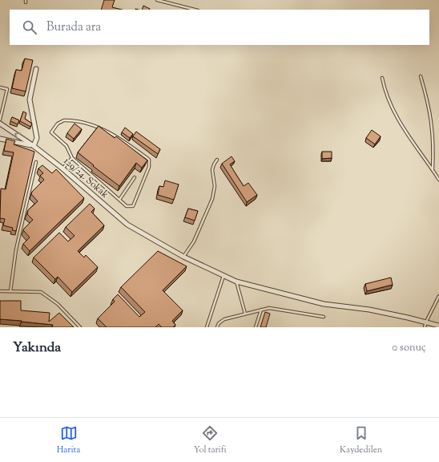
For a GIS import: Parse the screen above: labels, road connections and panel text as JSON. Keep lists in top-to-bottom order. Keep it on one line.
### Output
{"streets":{"street":["129/24. Sokak"]},"page":{"search":"Burada ara","heading":["Yakında","0 sonuç"],"nav":["Harita","Yol tarifi","Kaydedilen"]}}
